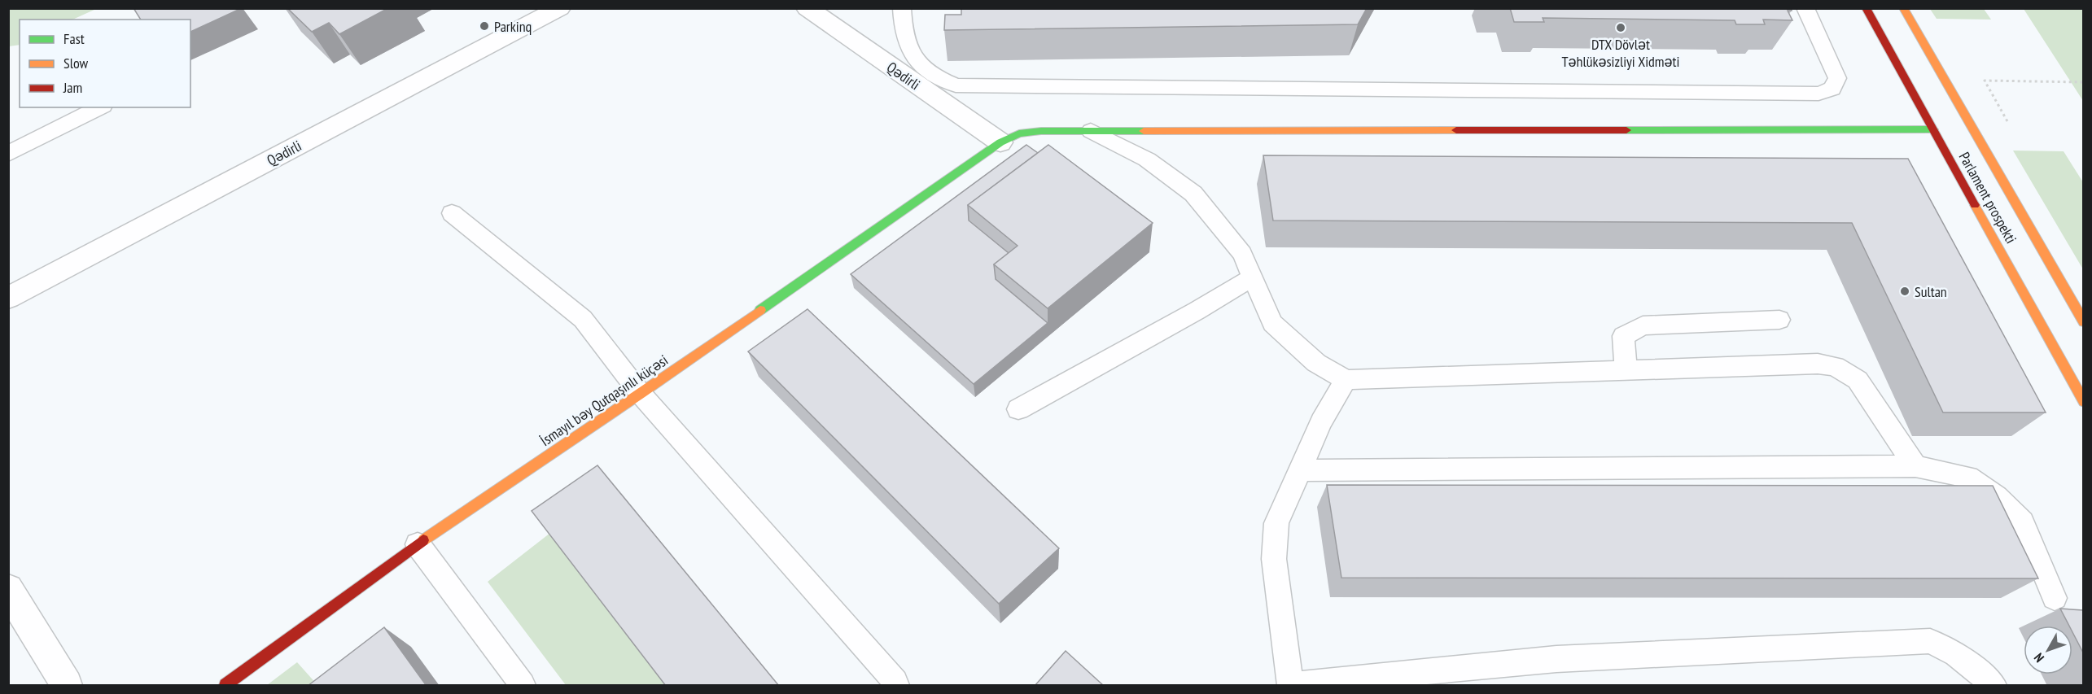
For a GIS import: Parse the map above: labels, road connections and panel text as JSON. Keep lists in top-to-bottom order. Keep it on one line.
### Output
{"streets":{"street":["Qədirli","Parlament prospekti","İsmayıl bəy Qutqaşınlı küçəsi"]},"crossings":[["Qədirli","İsmayıl bəy Qutqaşınlı küçəsi"],["Parlament prospekti","İsmayıl bəy Qutqaşınlı küçəsi"]],"places":["Parkinq","DTX Dövlət Təhlükəsizliyi Xidməti","Sultan"],"legend":["Fast","Slow","Jam"],"north":"bottom left"}
